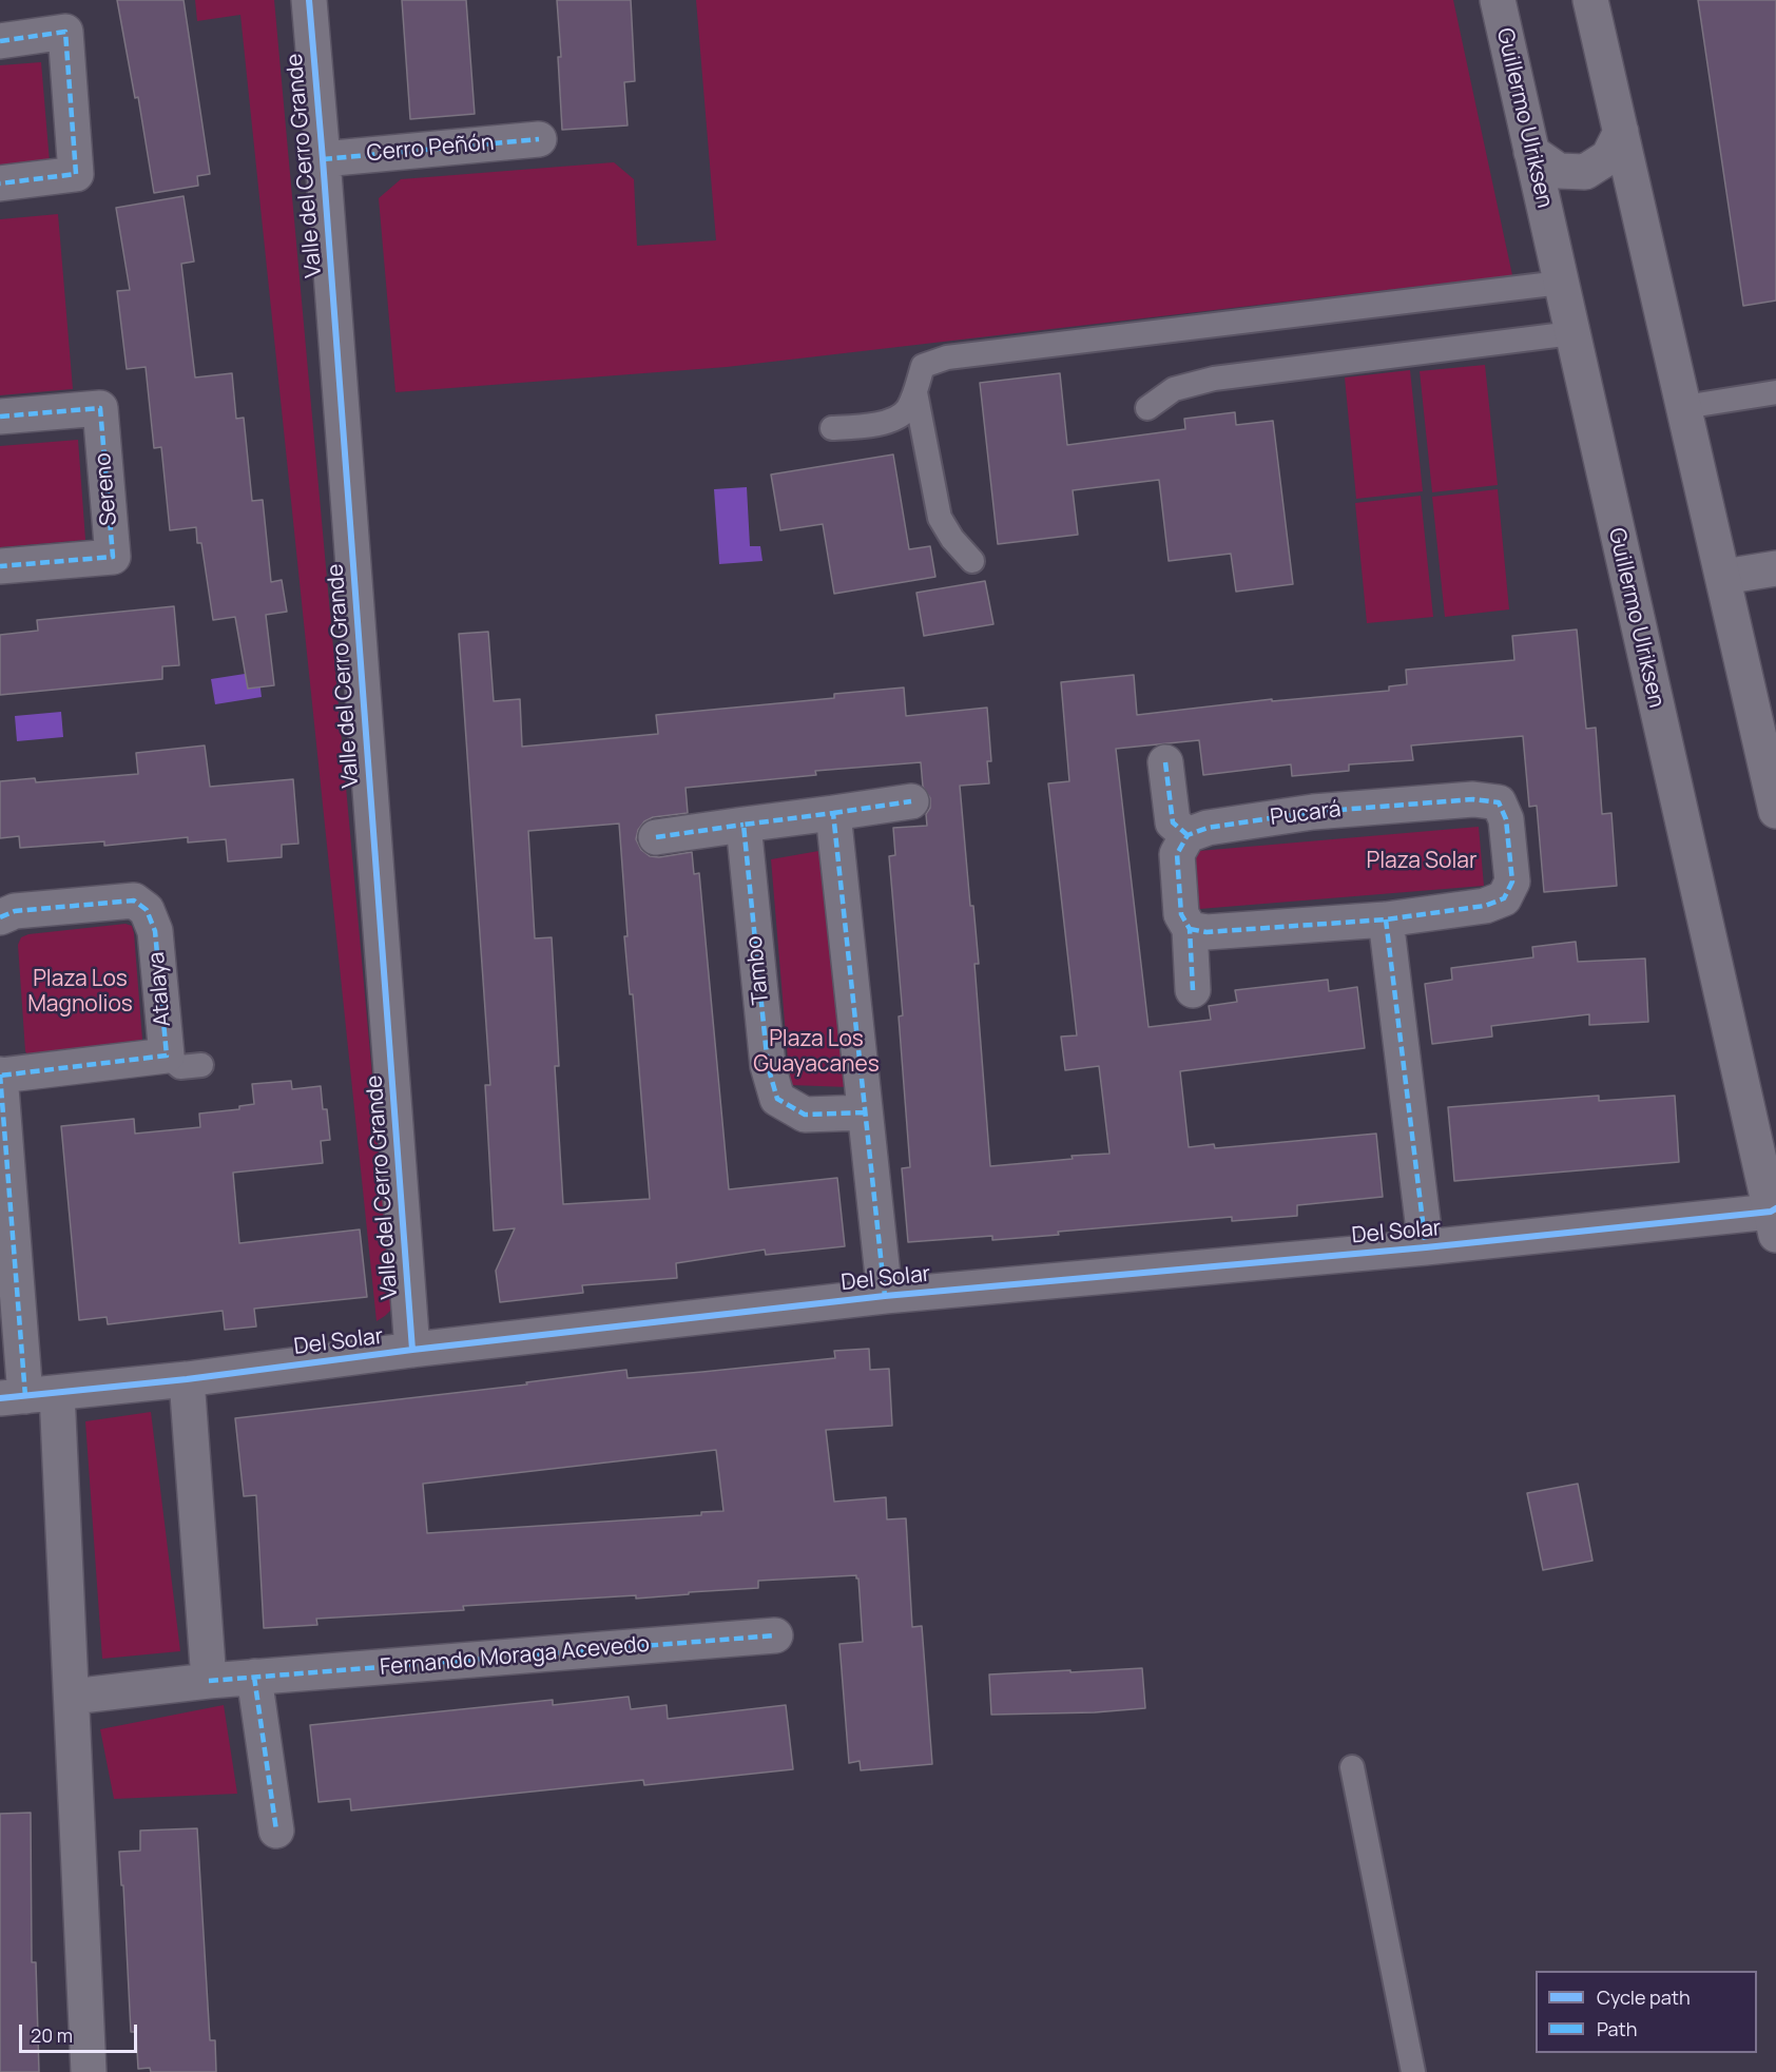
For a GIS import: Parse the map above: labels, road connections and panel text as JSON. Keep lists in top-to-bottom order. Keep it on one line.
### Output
{"streets":{"street":["Guillermo Ulriksen","Cerro Peñón","Valle del Cerro Grande","Sereno","Pucará","Tambo","Atalaya","Del Solar","Fernando Moraga Acevedo"]},"crossings":[["Guillermo Ulriksen","Del Solar"],["Cerro Peñón","Valle del Cerro Grande"],["Valle del Cerro Grande","Del Solar"],["Atalaya","Del Solar"]],"parks":["Plaza Solar","Plaza Los Magnolios","Plaza Los Guayacanes"],"legend":["Cycle path","Path"],"scale_bar":"20 m"}
